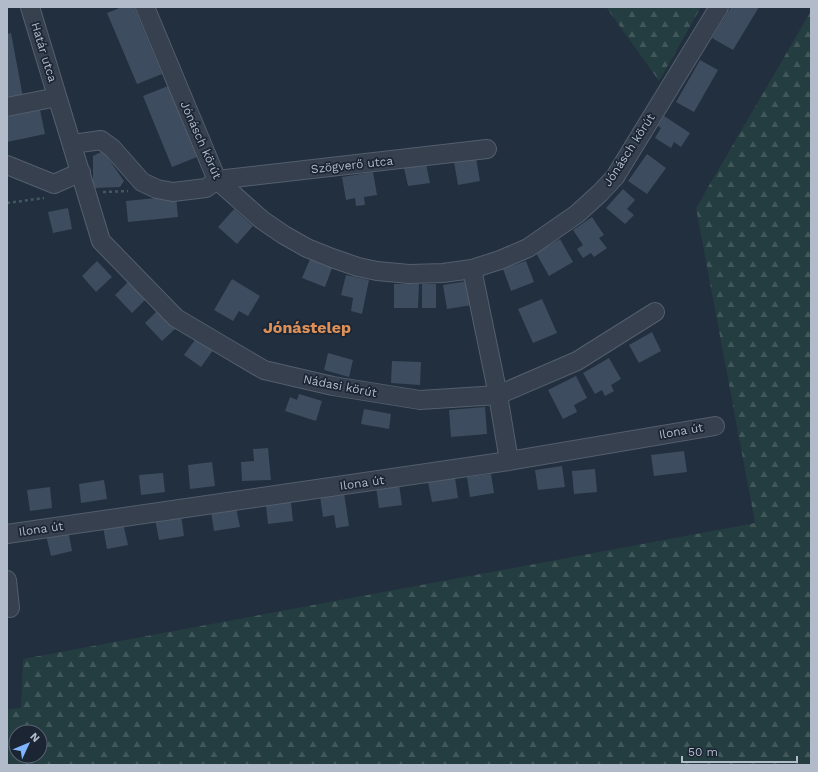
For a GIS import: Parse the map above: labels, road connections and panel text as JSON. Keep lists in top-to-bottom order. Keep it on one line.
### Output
{"streets":{"street":["Határ utca","Jónásch körút","Szögverő utca","Nádasi körút","Ilona út"]},"crossings":[["Határ utca","Nádasi körút"],["Jónásch körút","Szögverő utca"]],"districts":["Jónástelep"],"scale_bar":"50 m","north":"top right"}
